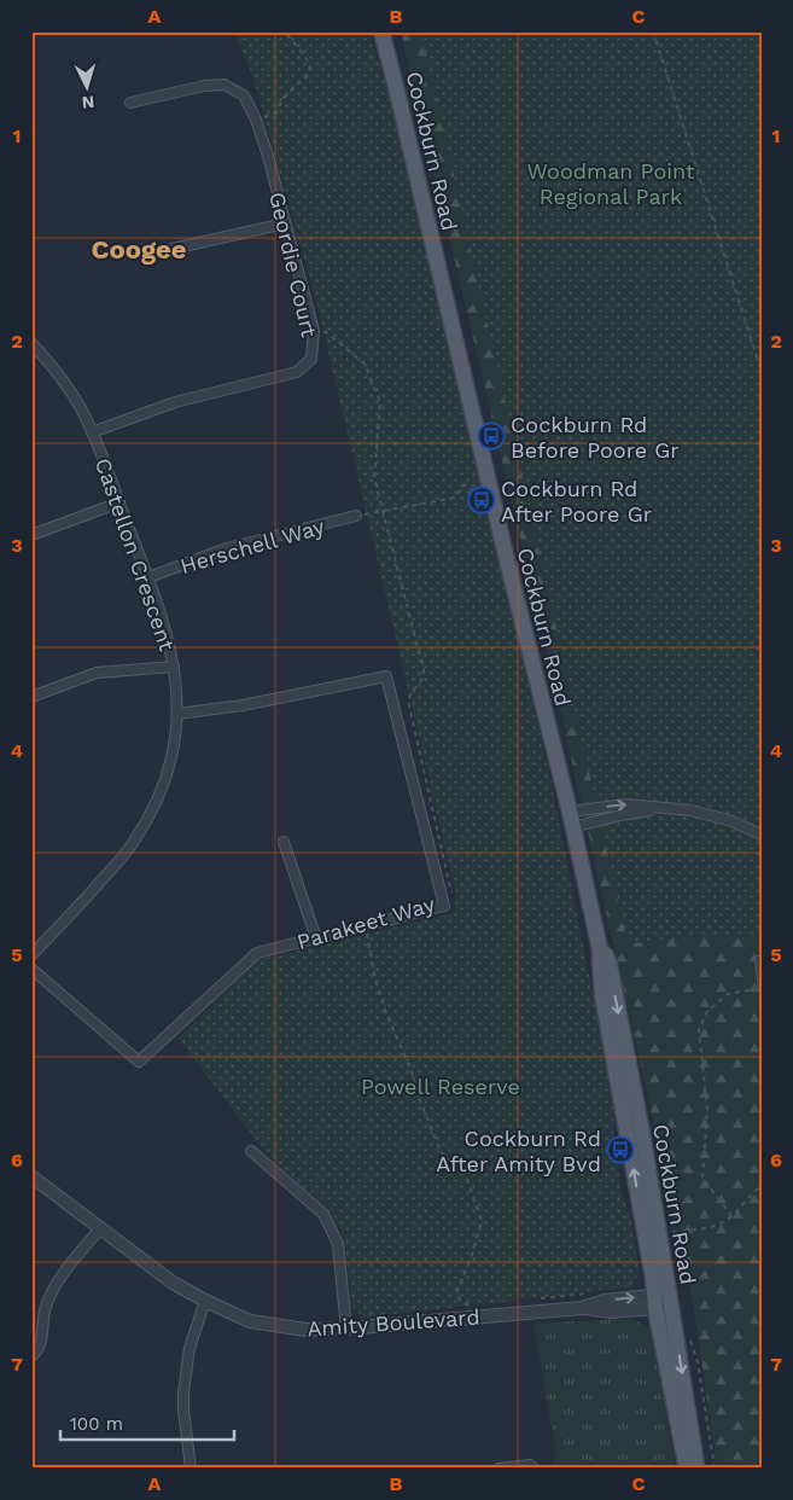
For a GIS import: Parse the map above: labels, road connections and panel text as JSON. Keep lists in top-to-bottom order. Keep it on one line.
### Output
{"streets":{"main road":["Cockburn Road"],"street":["Geordie Court","Herschell Way","Castellon Crescent","Parakeet Way","Amity Boulevard"]},"crossings":[["Cockburn Road","Amity Boulevard"],["Geordie Court","Castellon Crescent"],["Herschell Way","Castellon Crescent"],["Castellon Crescent","Parakeet Way"]],"districts":["Coogee"],"parks":["Woodman Point Regional Park","Powell Reserve"],"places":{"bus stop":["Cockburn Rd Before Poore Gr","Cockburn Rd After Poore Gr","Cockburn Rd After Amity Bvd"]},"scale_bar":"100 m","north":"bottom","grid":{"columns":["A","B","C"],"rows":["1","2","3","4","5","6","7"]}}
